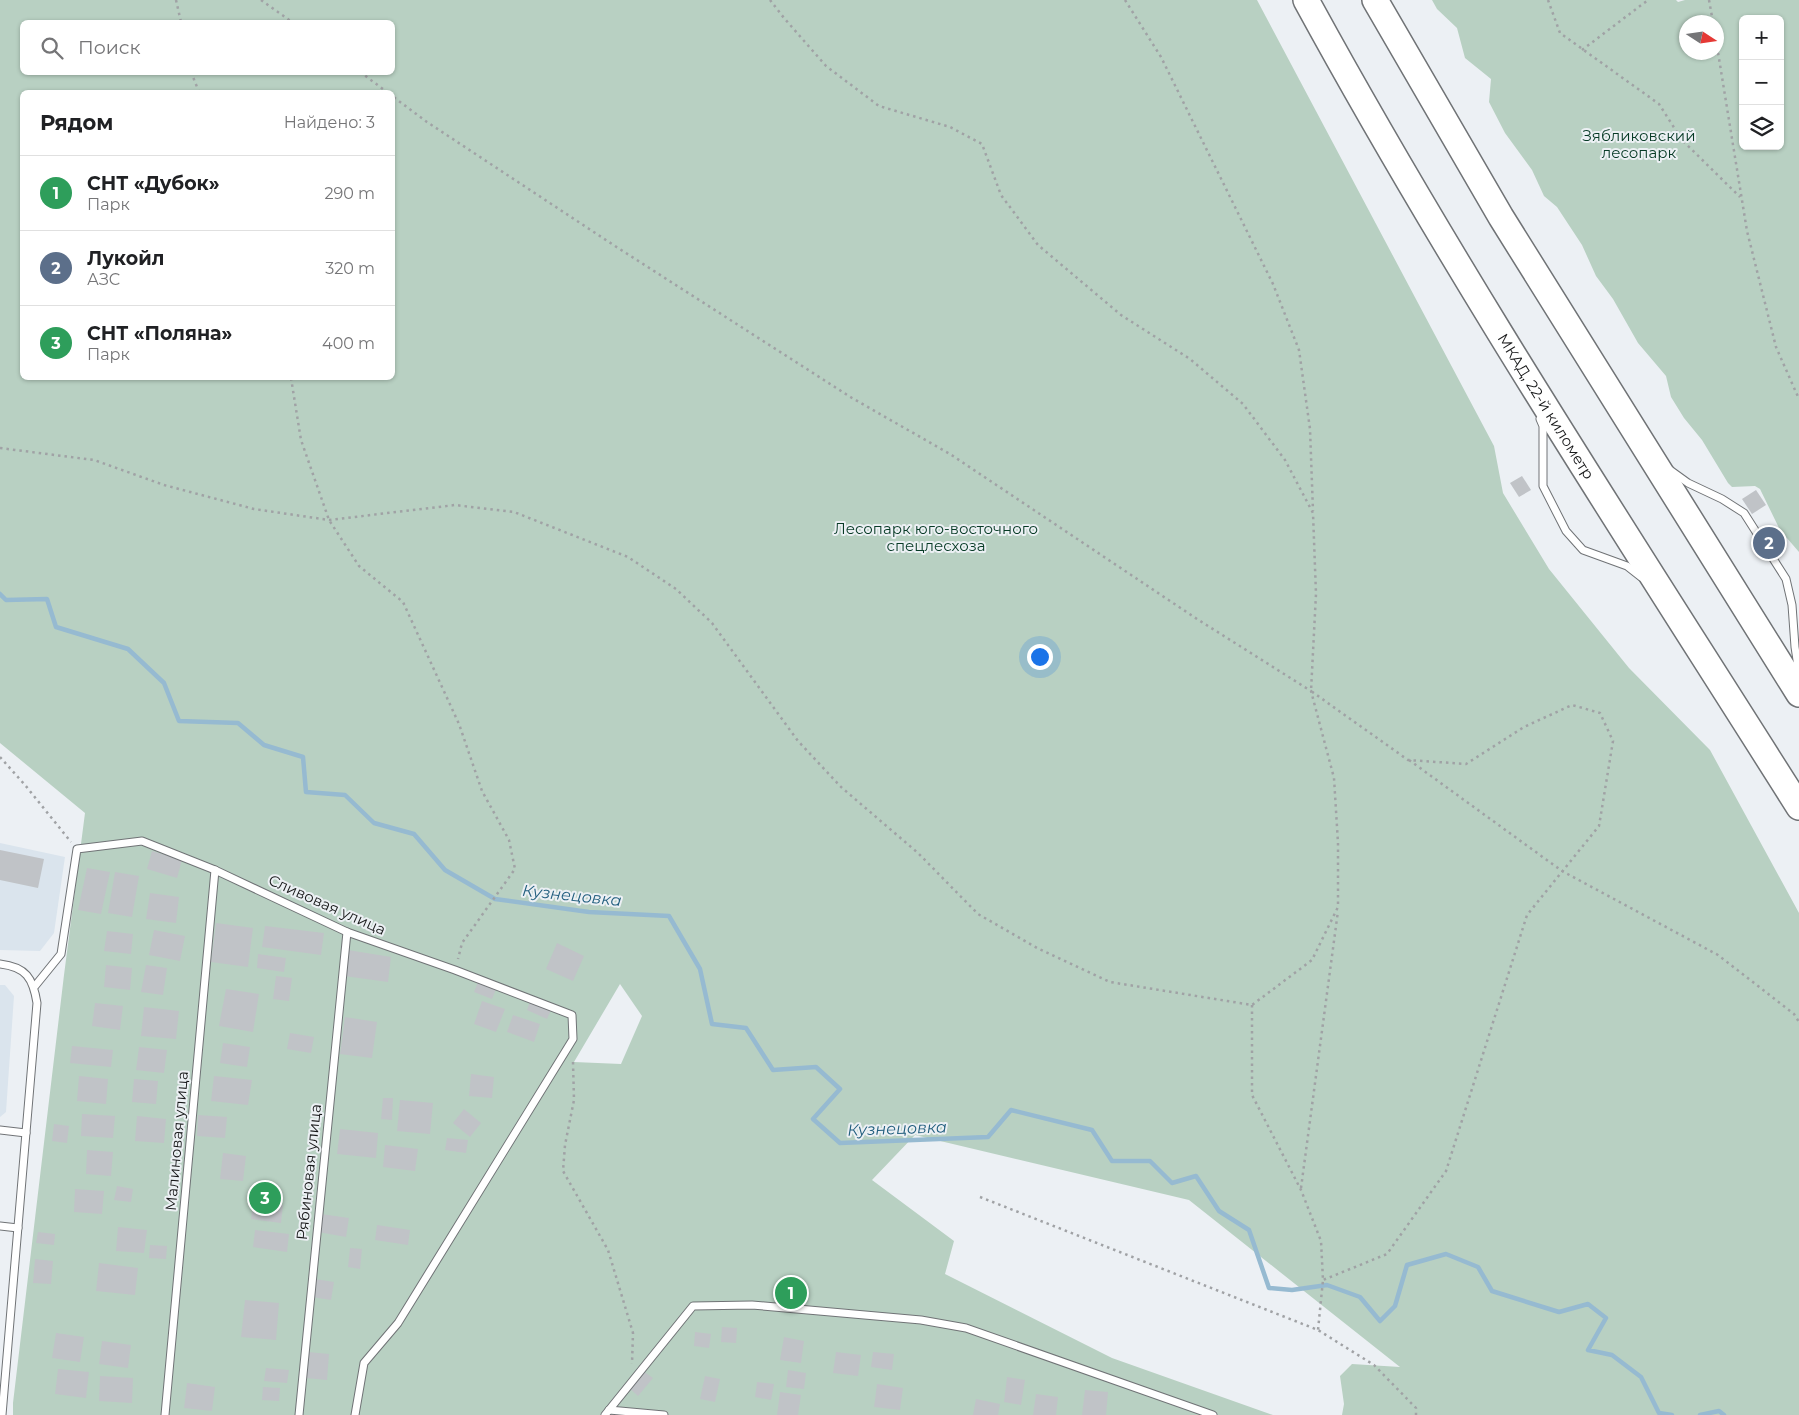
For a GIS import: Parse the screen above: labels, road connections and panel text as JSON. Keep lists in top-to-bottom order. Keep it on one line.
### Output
{"streets":{"highway":["МКАД, 22-й километр"],"lane":["Сливовая улица","Малиновая улица","Рябиновая улица"]},"crossings":[["Сливовая улица","Малиновая улица"],["Сливовая улица","Рябиновая улица"]],"water":["Кузнецовка"],"parks":["Зябликовский лесопарк","Лесопарк юго-восточного спецлесхоза"],"north":"right","page":{"map_buttons":["+","−"],"search":"Поиск","heading":["Рядом","Найдено: 3"],"list":[{"mark":"1","name":"СНТ «Дубок»","note":"Парк","value":"290 m"},{"mark":"2","name":"Лукойл","note":"АЗС","value":"320 m"},{"mark":"3","name":"СНТ «Поляна»","note":"Парк","value":"400 m"}],"pins":["2","3","1"]}}
